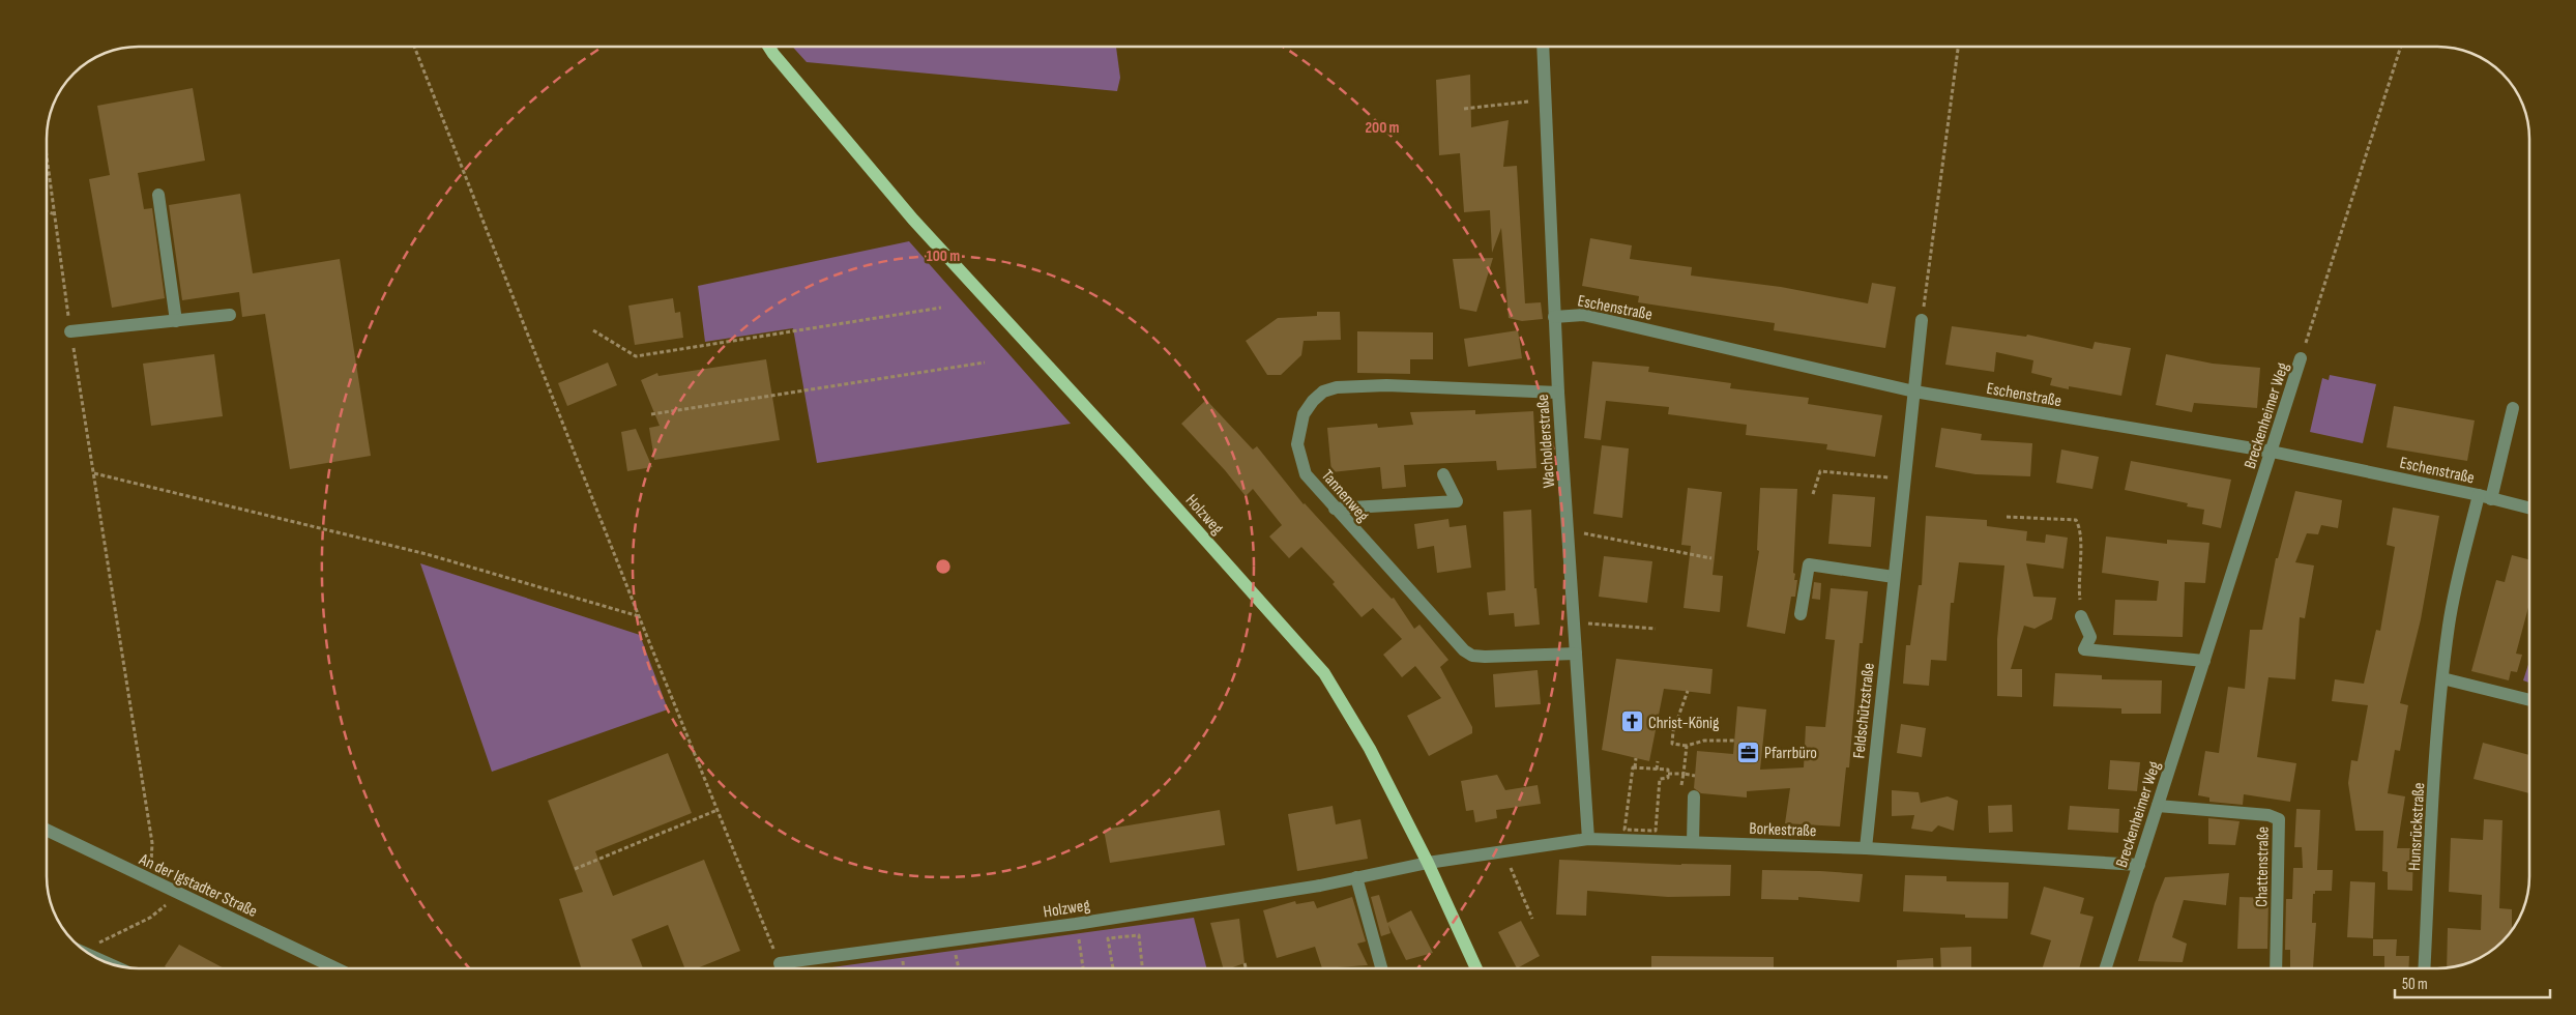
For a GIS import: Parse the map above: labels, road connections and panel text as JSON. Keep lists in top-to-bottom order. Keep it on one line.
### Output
{"streets":{"main road":["Holzweg"],"street":["Eschenstraße","Breckenheimer Weg","Wacholderstraße","Tannenweg","Feldschützstraße","Hunsrückstraße","Borkestraße","Chattenstraße","An der Igstadter Straße"]},"crossings":[["Eschenstraße","Breckenheimer Weg"],["Eschenstraße","Wacholderstraße"],["Eschenstraße","Feldschützstraße"],["Eschenstraße","Hunsrückstraße"],["Breckenheimer Weg","Borkestraße"],["Breckenheimer Weg","Chattenstraße"],["Wacholderstraße","Tannenweg"],["Wacholderstraße","Borkestraße"],["Holzweg","Borkestraße"],["Feldschützstraße","Borkestraße"]],"places":{"church":["Christ-König"],"office":["Pfarrbüro"]},"scale_bar":"50 m","rings":["200 m","100 m"]}
